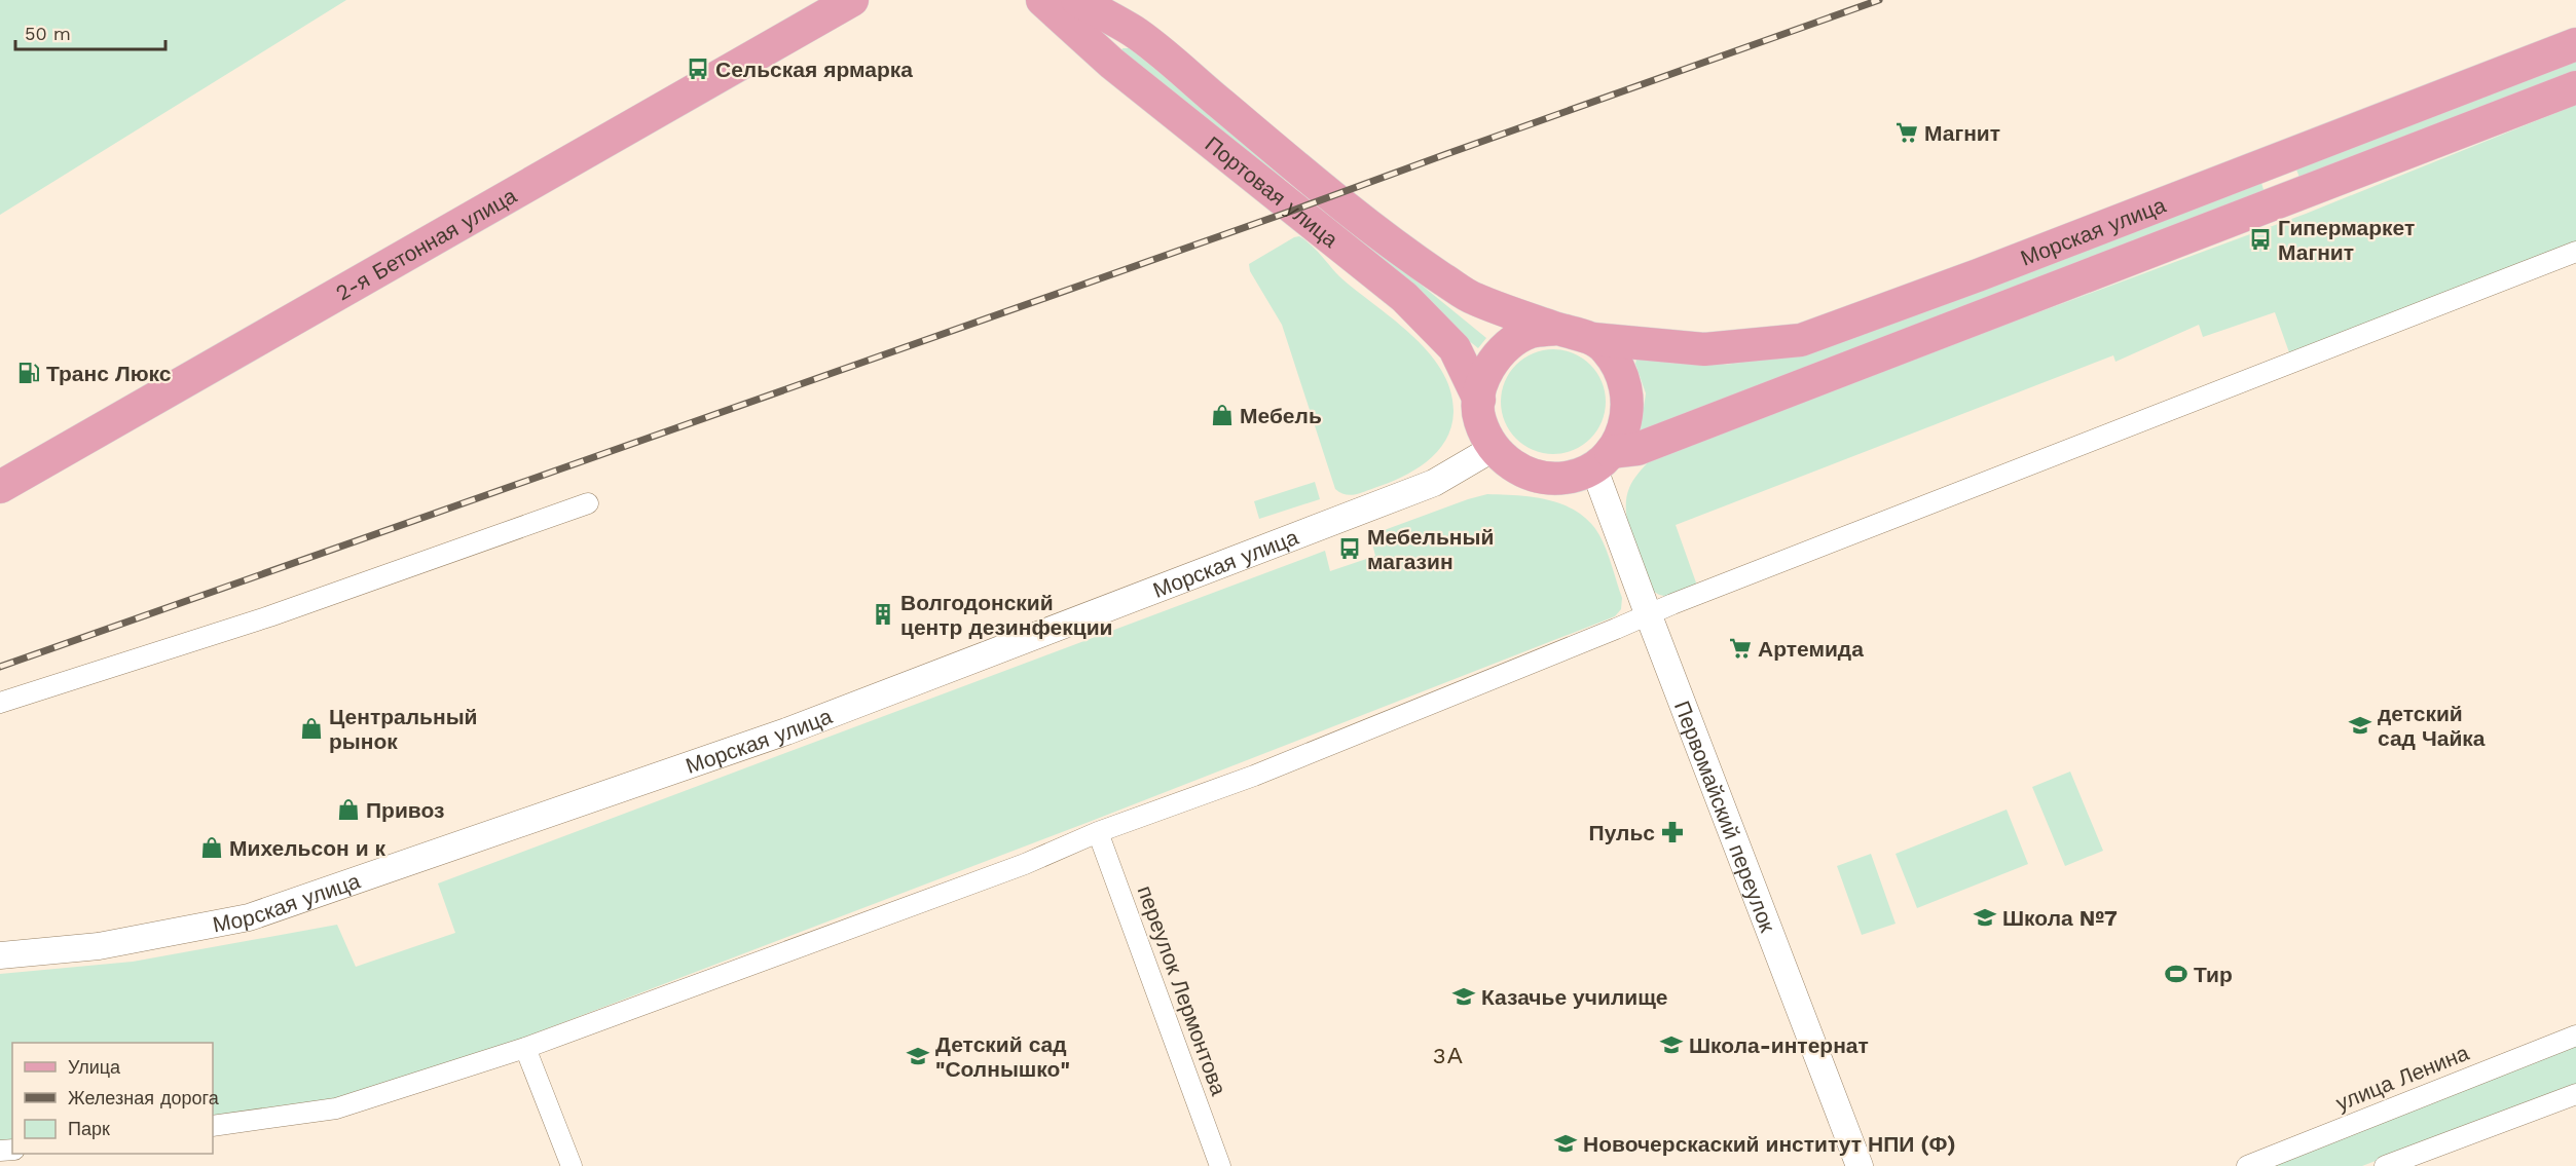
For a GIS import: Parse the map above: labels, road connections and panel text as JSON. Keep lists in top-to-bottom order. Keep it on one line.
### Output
{"streets":{"main road":["Портовая улица","Морская улица","2-я Бетонная улица"],"street":["Первомайский переулок","переулок Лермонтова","улица Ленина"]},"crossings":[["Портовая улица","Морская улица"],["Портовая улица","Первомайский переулок"],["Морская улица","Первомайский переулок"]],"districts":["3А"],"places":{"bus stop":["Сельская ярмарка","Гипермаркет Магнит","Мебельный магазин"],"supermarket":["Магнит","Артемида"],"fuel station":["Транс Люкс"],"shop":["Мебель","Центральный рынок","Привоз","Михельсон и к"],"building":["Волгодонский центр дезинфекции"],"school or university":["детский сад Чайка","Школа №7","Казачье училище","Школа-интернат","Детский сад \"Солнышко\"","Новочерскаский институт НПИ (Ф)"],"pharmacy":["Пульс"],"sports":["Тир"]},"legend":["Улица","Железная дорога","Парк"],"scale_bar":"50 m"}
